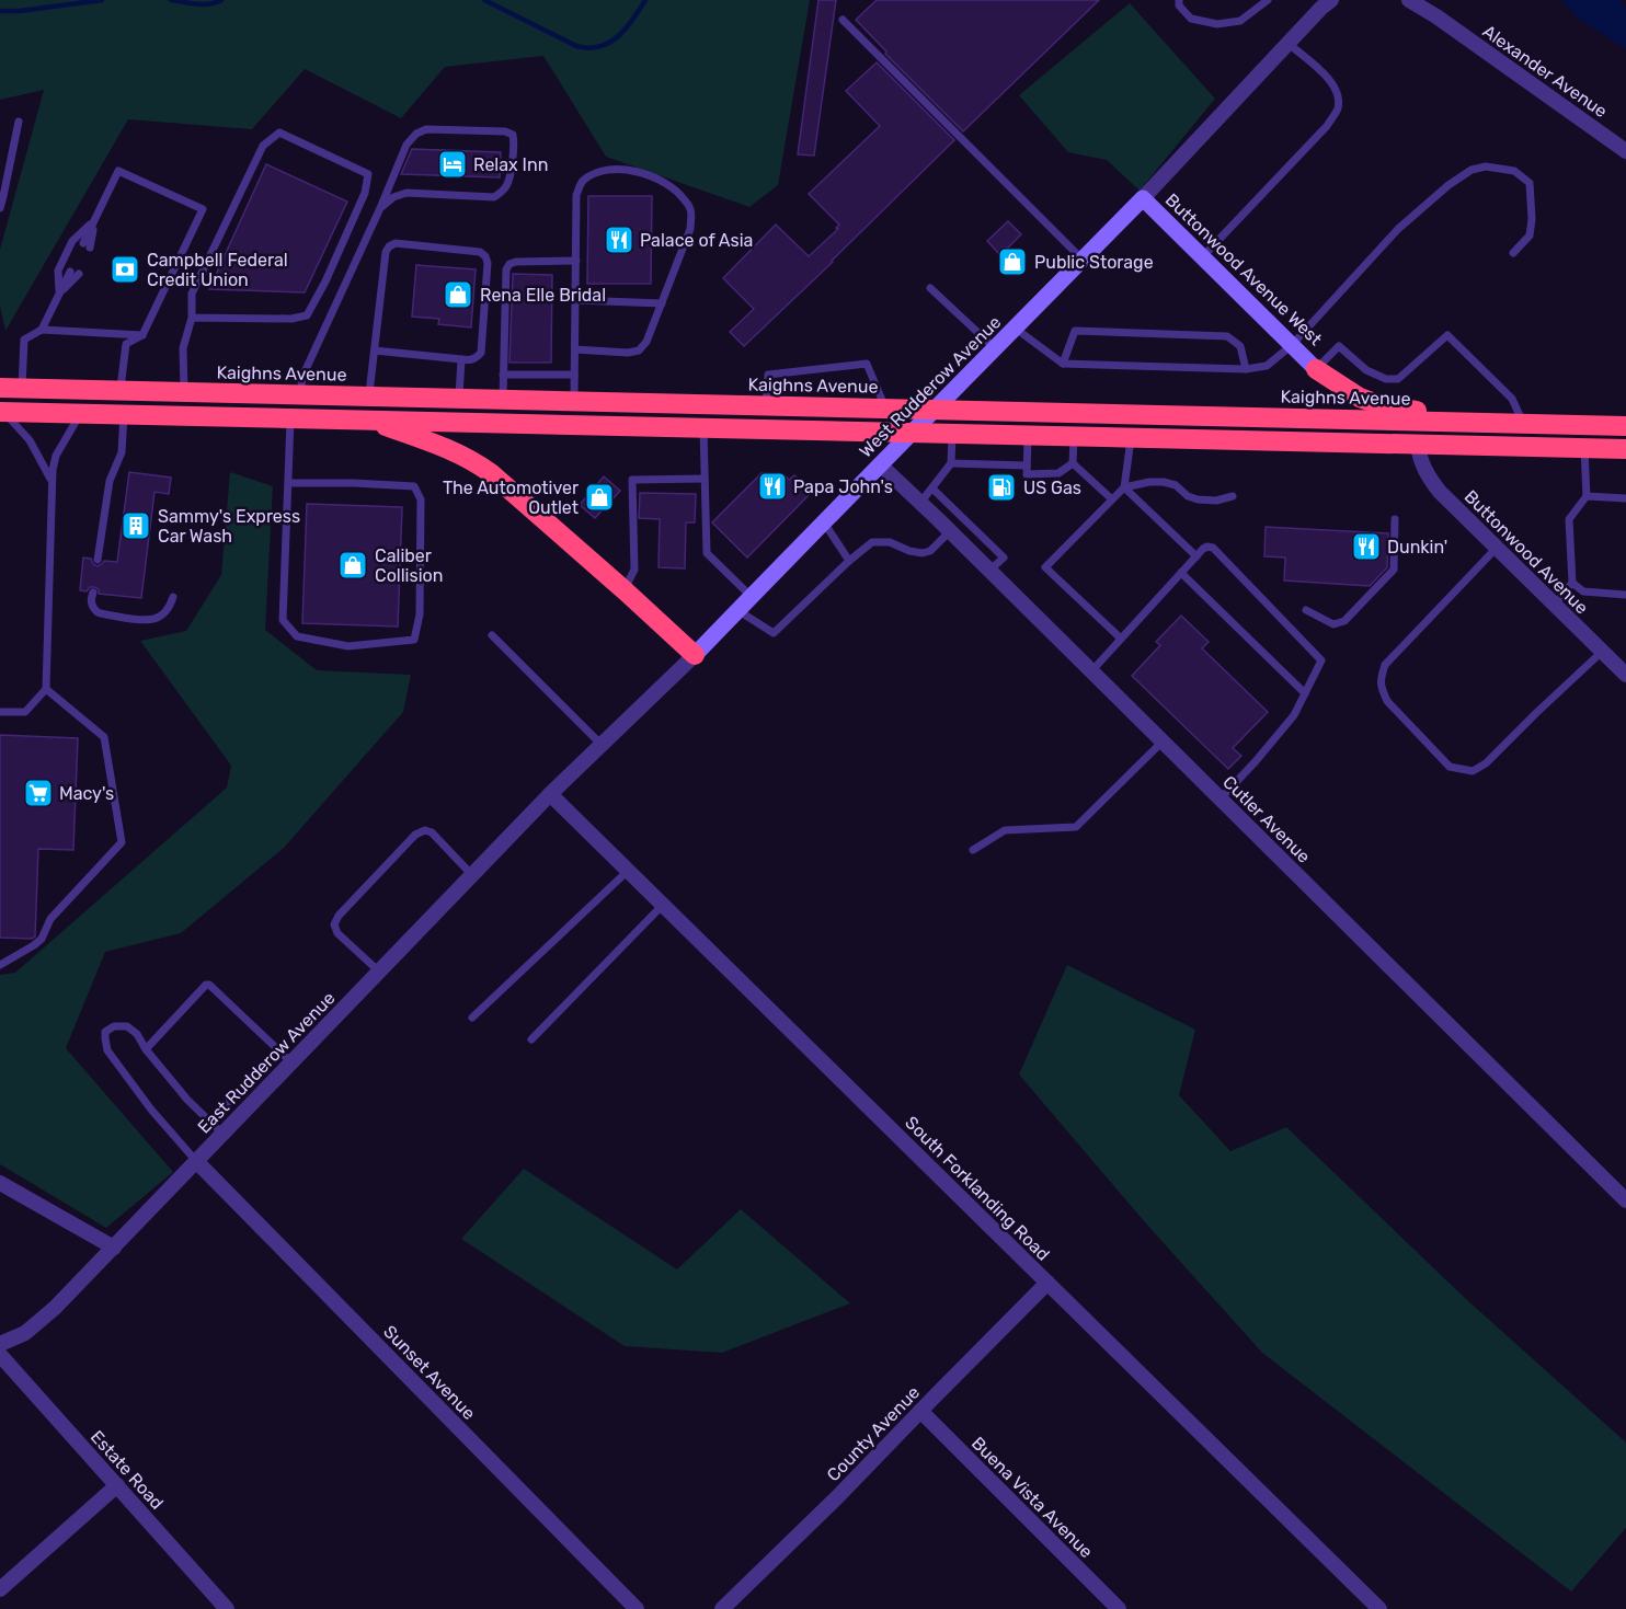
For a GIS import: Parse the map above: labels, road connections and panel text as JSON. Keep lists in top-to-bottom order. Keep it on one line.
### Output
{"streets":{"highway":["Kaighns Avenue"],"street":["Alexander Avenue","Buttonwood Avenue West","West Rudderow Avenue","Buttonwood Avenue","Cutler Avenue","East Rudderow Avenue","South Forklanding Road","Sunset Avenue","County Avenue","Estate Road","Buena Vista Avenue"]},"crossings":[["Buttonwood Avenue West","West Rudderow Avenue"],["Kaighns Avenue","West Rudderow Avenue"],["West Rudderow Avenue","Cutler Avenue"],["West Rudderow Avenue","East Rudderow Avenue"],["West Rudderow Avenue","South Forklanding Road"],["East Rudderow Avenue","South Forklanding Road"],["East Rudderow Avenue","Sunset Avenue"],["South Forklanding Road","County Avenue"],["County Avenue","Buena Vista Avenue"]],"places":{"hotel":["Relax Inn"],"restaurant":["Palace of Asia","Papa John's","Dunkin'"],"shop":["Public Storage","Rena Elle Bridal","The Automotiver Outlet","Caliber Collision"],"bank":["Campbell Federal Credit Union"],"fuel station":["US Gas"],"building":["Sammy's Express Car Wash"],"supermarket":["Macy's"]}}
